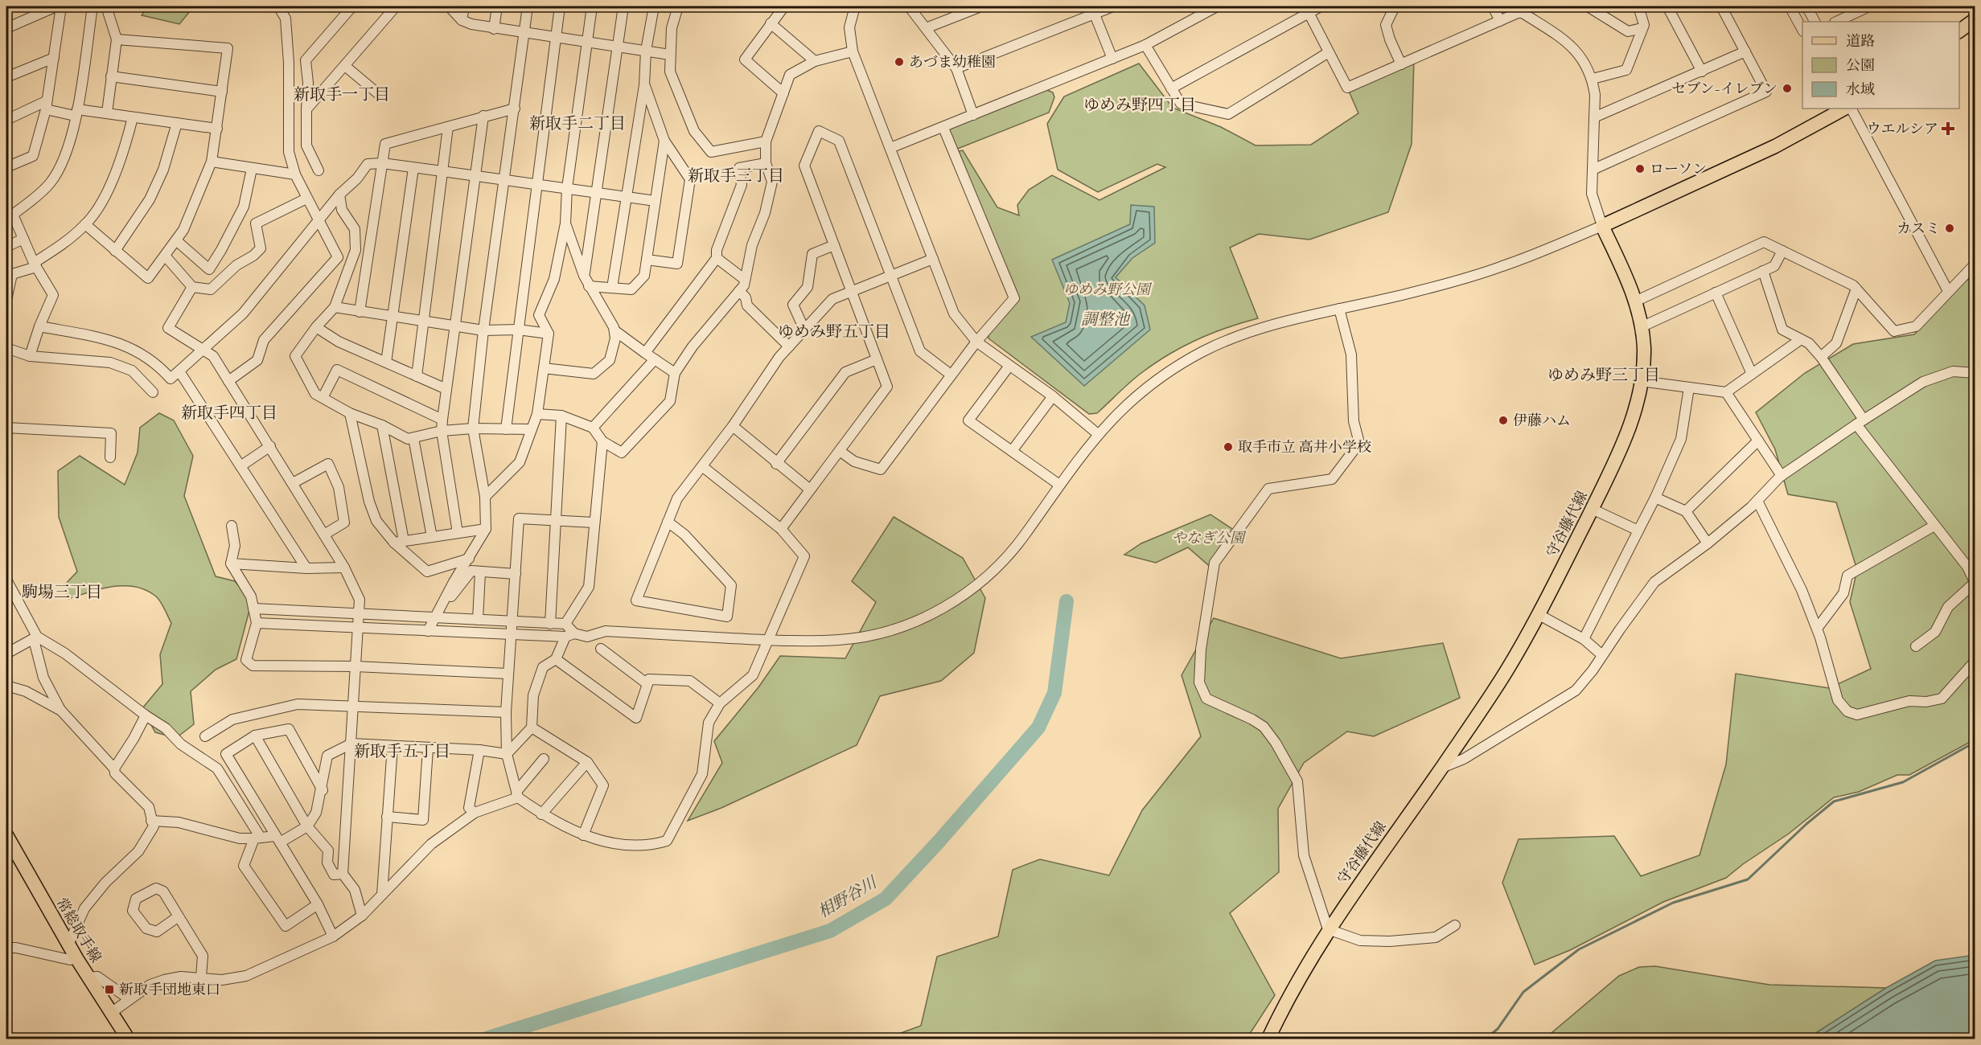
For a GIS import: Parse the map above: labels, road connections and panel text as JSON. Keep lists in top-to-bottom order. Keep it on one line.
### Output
{"streets":{"main road":["守谷藤代線","常総取手線"]},"districts":["新取手一丁目","ゆめみ野四丁目","新取手二丁目","新取手三丁目","ゆめみ野五丁目","ゆめみ野三丁目","新取手四丁目","駒場三丁目","新取手五丁目"],"water":["調整池","相野谷川"],"parks":["ゆめみ野公園","やなぎ公園"],"places":{"other":["あづま幼稚園","セブン-イレブン","ローソン","カスミ","伊藤ハム","取手市立 高井小学校"],"health":["ウエルシア"],"transit":["新取手団地東口"]},"legend":["道路","公園","水域"]}
